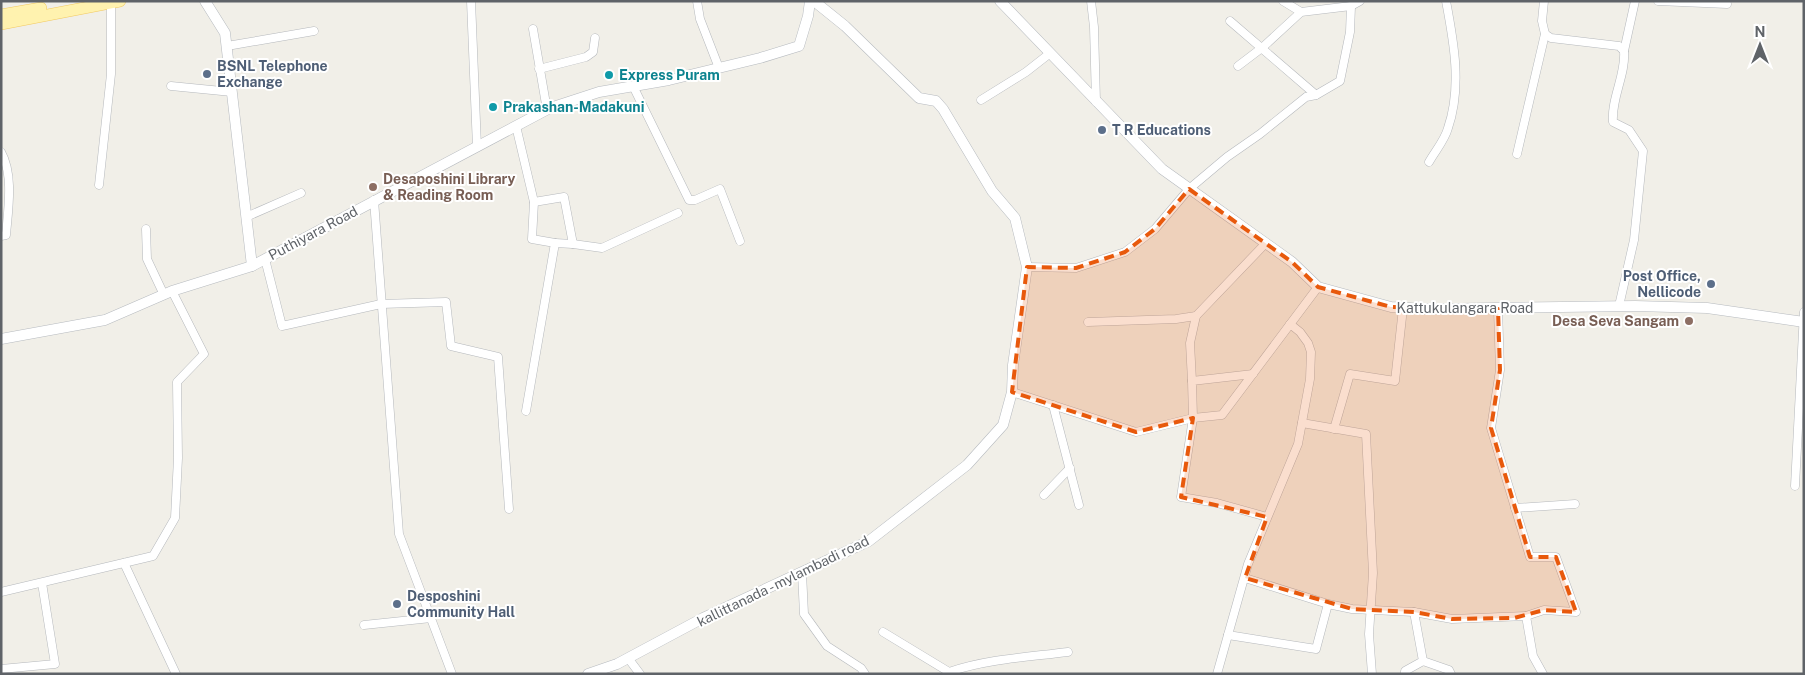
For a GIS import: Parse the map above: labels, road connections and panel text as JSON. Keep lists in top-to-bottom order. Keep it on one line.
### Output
{"streets":{"street":["Puthiyara Road","Kattukulangara Road","kallittanada - mylambadi road"]},"places":["BSNL Telephone Exchange","Express Puram","Prakashan-Madakuni","T R Educations","Desaposhini Library & Reading Room","Post Office, Nellicode","Desa Seva Sangam","Desposhini Community Hall"],"north":"top"}
